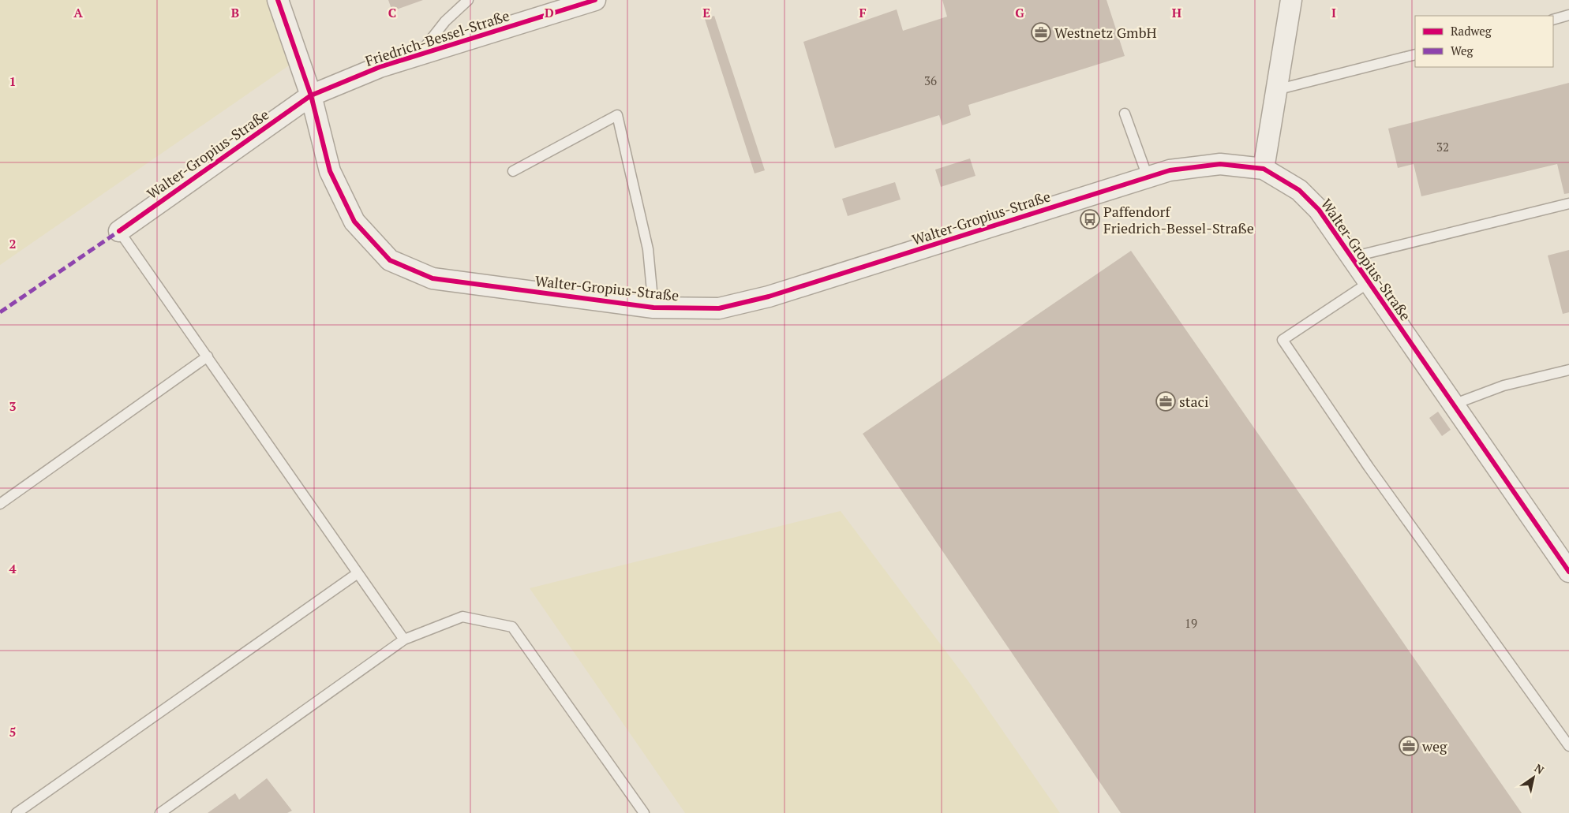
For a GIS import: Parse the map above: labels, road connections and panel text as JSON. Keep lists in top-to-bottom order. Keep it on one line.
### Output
{"streets":{"street":["Friedrich-Bessel-Straße","Walter-Gropius-Straße"]},"crossings":[["Friedrich-Bessel-Straße","Walter-Gropius-Straße"]],"places":{"office":["Westnetz GmbH","staci","weg"],"bus stop":["Paffendorf Friedrich-Bessel-Straße"]},"house_numbers":["36","32","19"],"legend":["Radweg","Weg"],"north":"top right","grid":{"columns":["A","B","C","D","E","F","G","H","I"],"rows":["1","2","3","4","5"]}}
